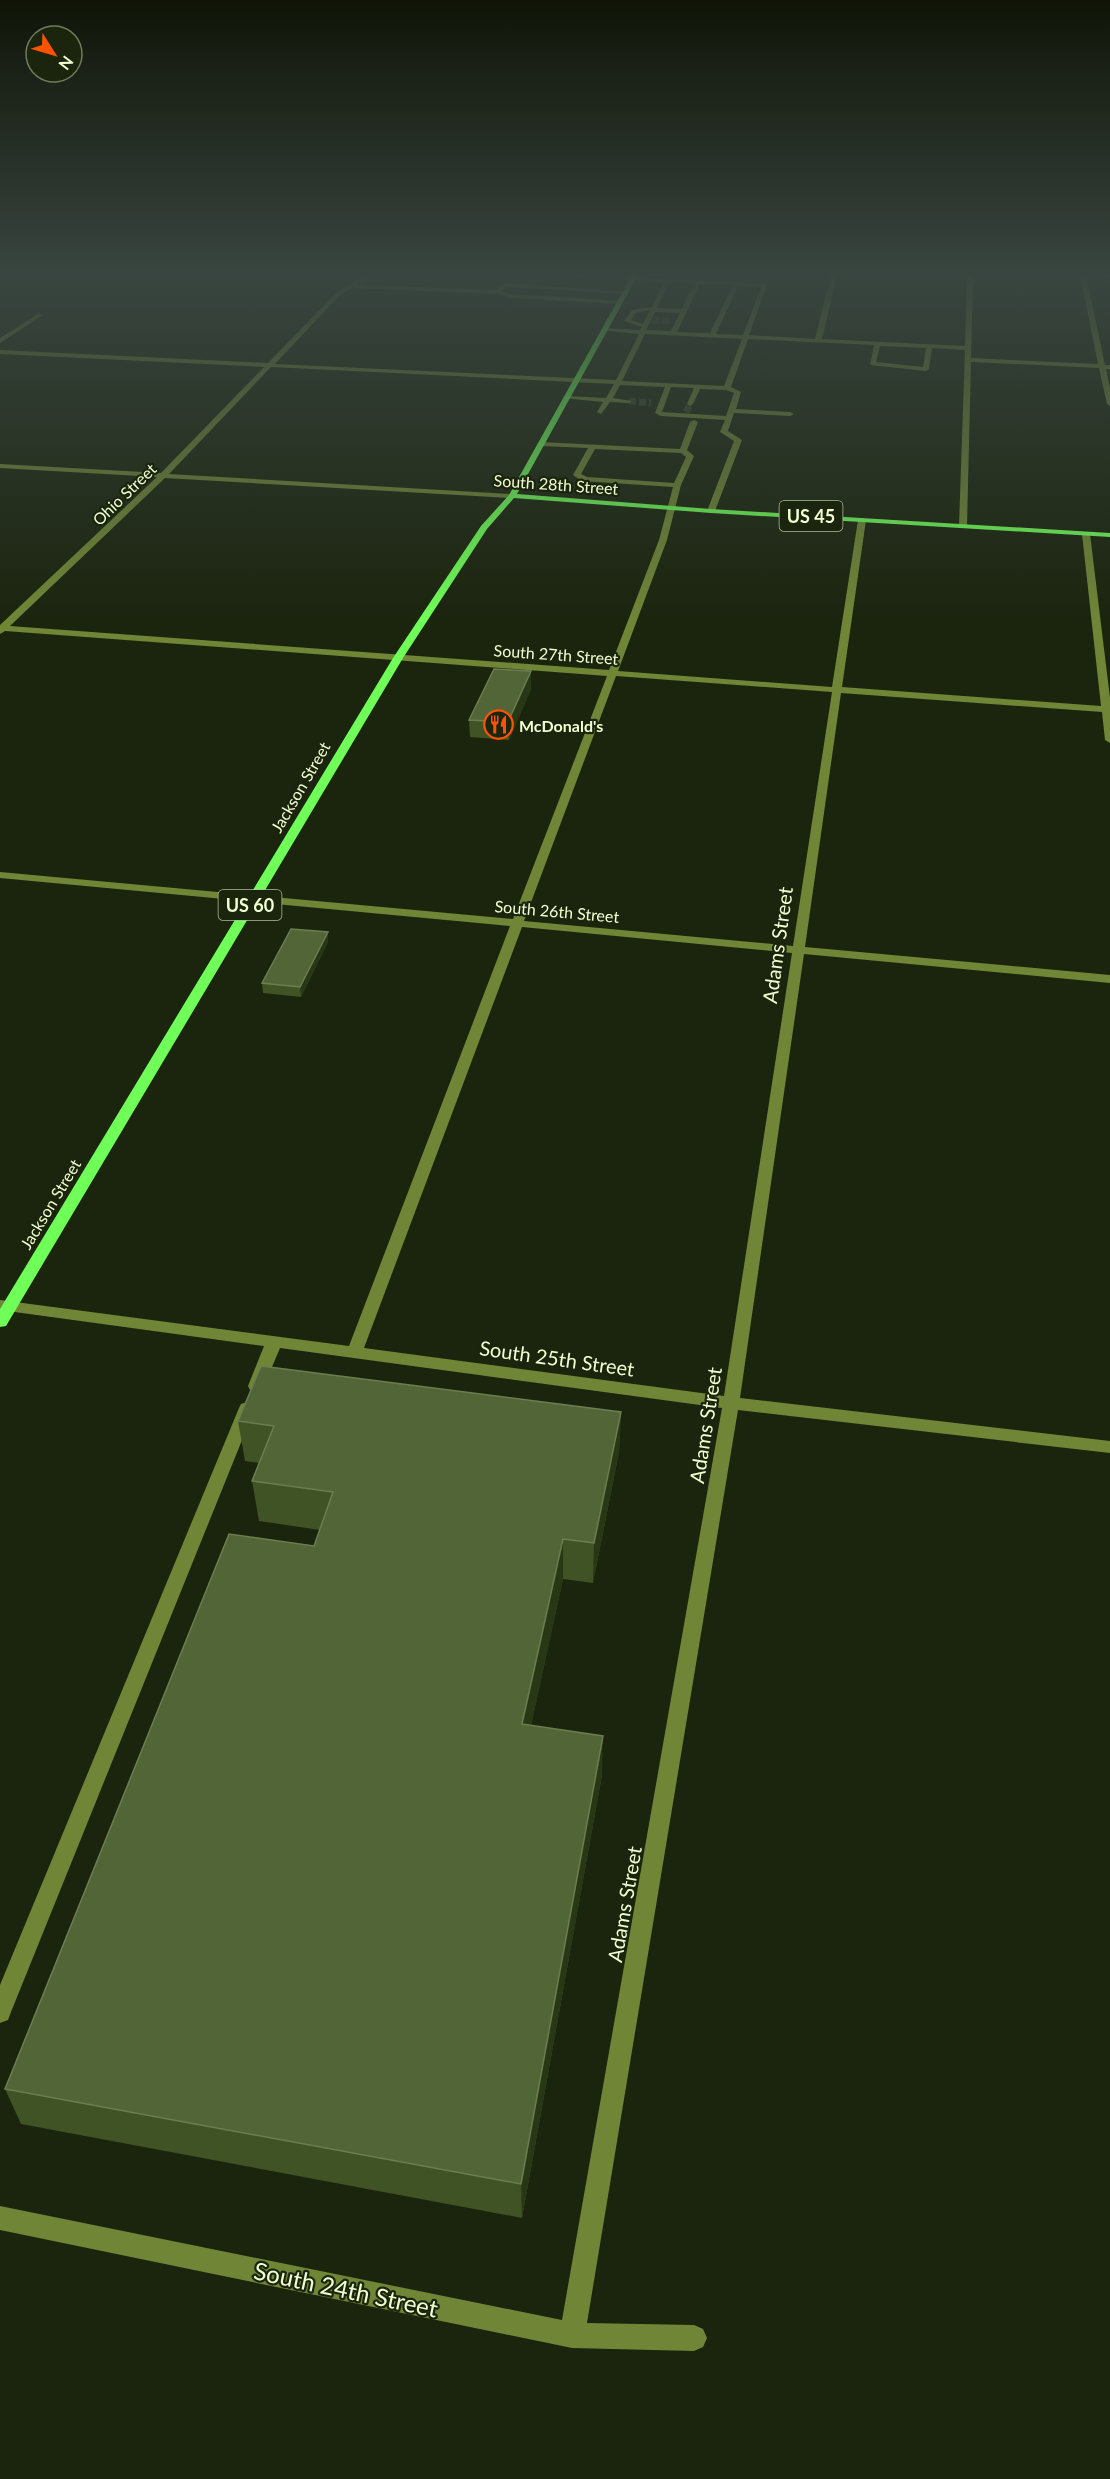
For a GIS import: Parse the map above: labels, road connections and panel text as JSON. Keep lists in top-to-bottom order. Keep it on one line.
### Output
{"streets":{"main road":["South 28th Street","US 45","Jackson Street","US 60"],"street":["Ohio Street","South 27th Street","South 26th Street","Adams Street","South 25th Street","South 24th Street"]},"crossings":[["South 28th Street","Ohio Street"],["South 28th Street","Jackson Street"],["South 28th Street","Adams Street"],["Ohio Street","South 27th Street"],["South 27th Street","Jackson Street"],["South 27th Street","Adams Street"],["Jackson Street","South 26th Street"],["Jackson Street","South 25th Street"],["South 26th Street","Adams Street"],["Adams Street","South 25th Street"],["Adams Street","South 24th Street"]],"places":{"restaurant":["McDonald's"]},"north":"bottom right"}
